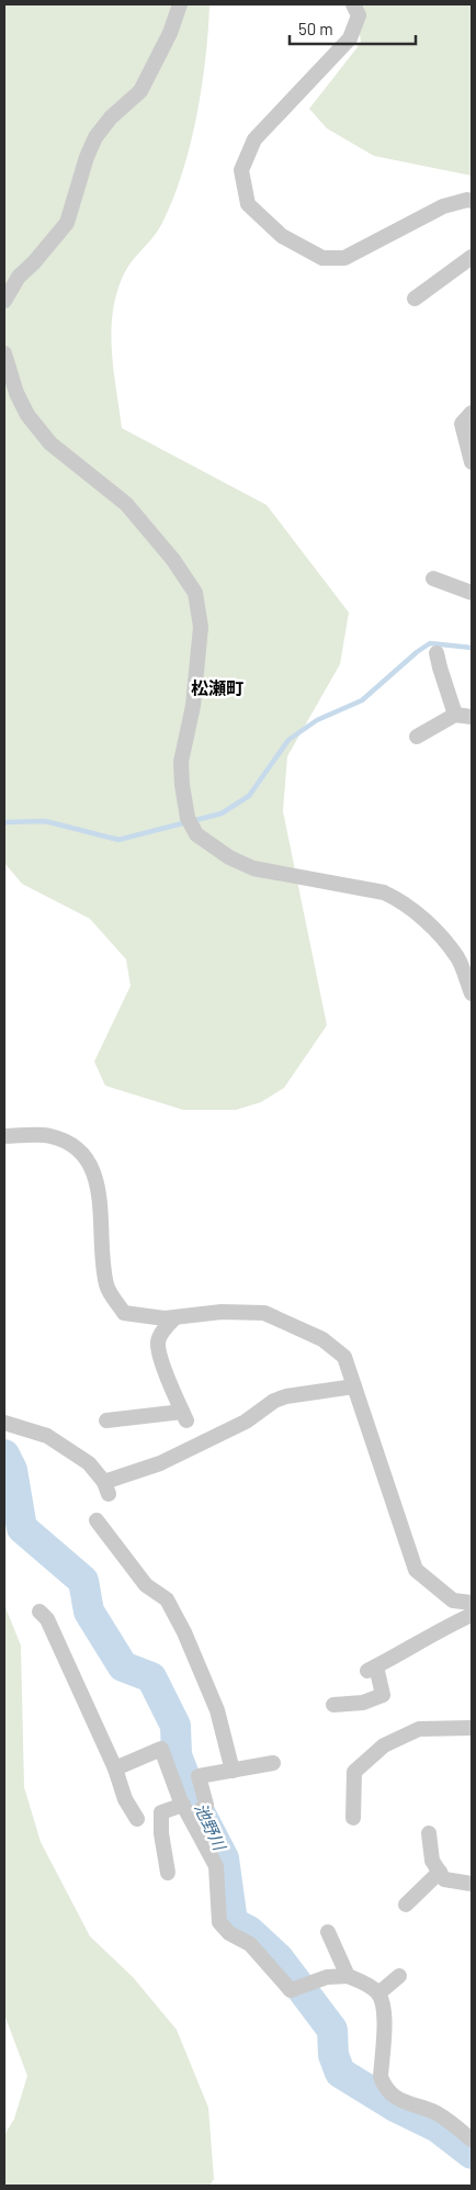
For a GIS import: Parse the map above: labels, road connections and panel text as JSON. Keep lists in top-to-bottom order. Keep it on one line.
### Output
{"districts":["松瀬町"],"water":["池野川"],"scale_bar":"50 m"}
